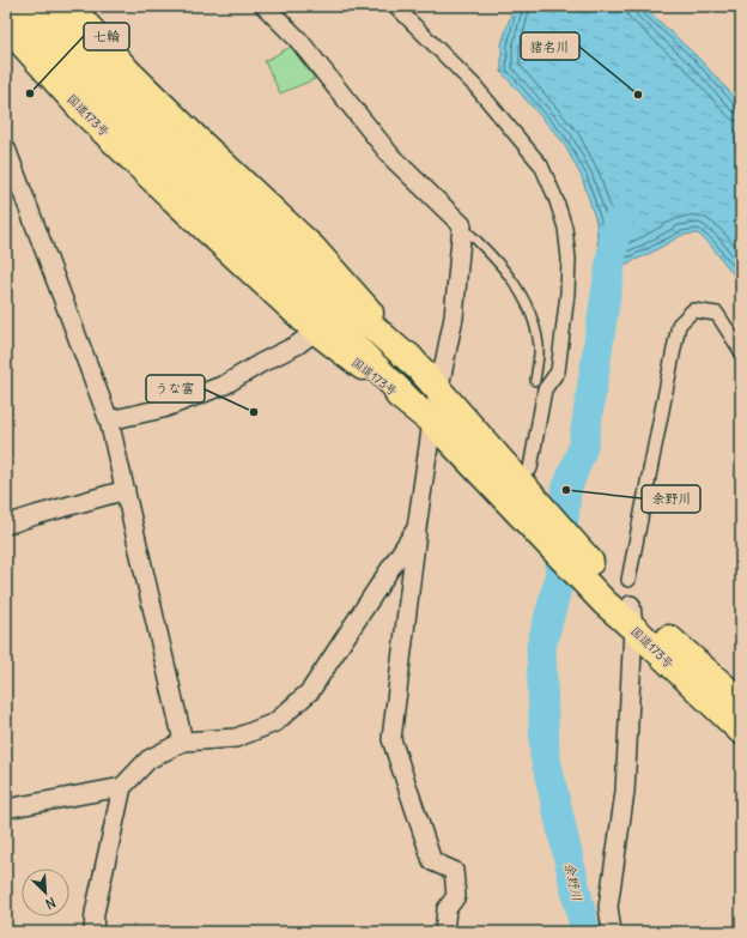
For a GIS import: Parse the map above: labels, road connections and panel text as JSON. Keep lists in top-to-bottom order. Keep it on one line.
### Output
{"streets":{"highway":["国道173号"]},"water":["余野川"],"places":["七輪","猪名川","うな富","余野川"],"north":"bottom right"}
